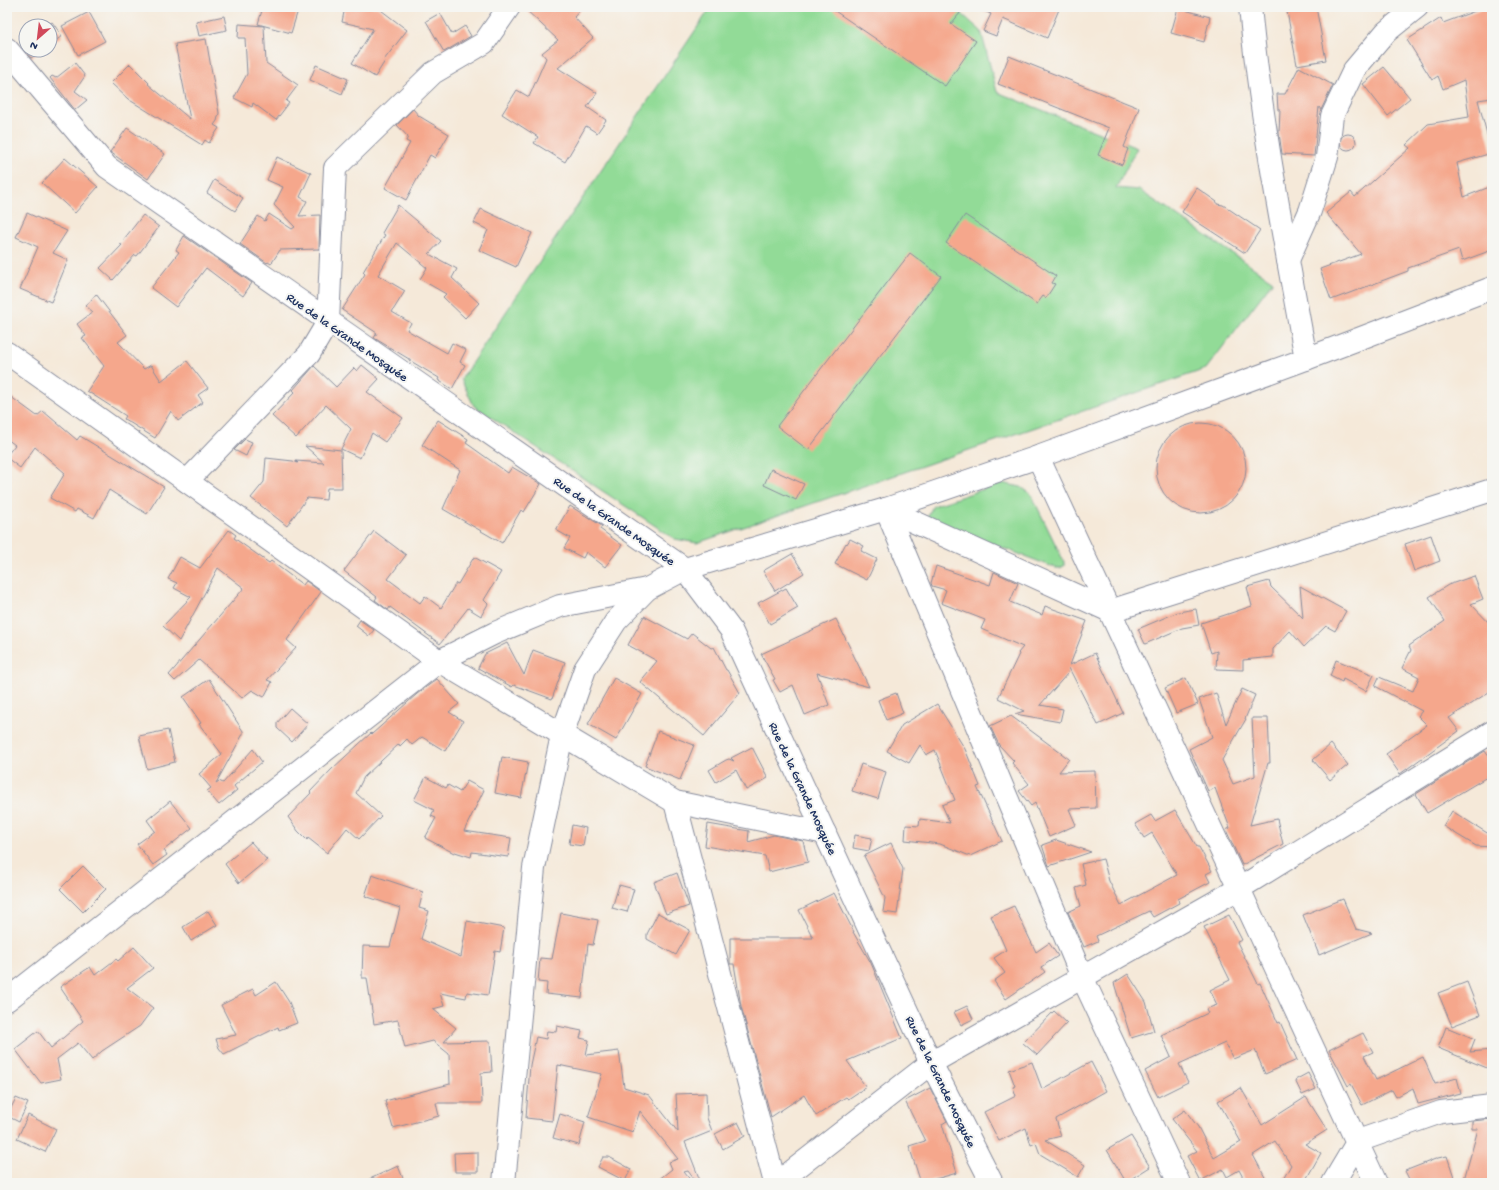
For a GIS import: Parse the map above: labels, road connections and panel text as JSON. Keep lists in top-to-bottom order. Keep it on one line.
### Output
{"streets":{"street":["Rue de la Grande Mosquée"]},"north":"bottom left"}
